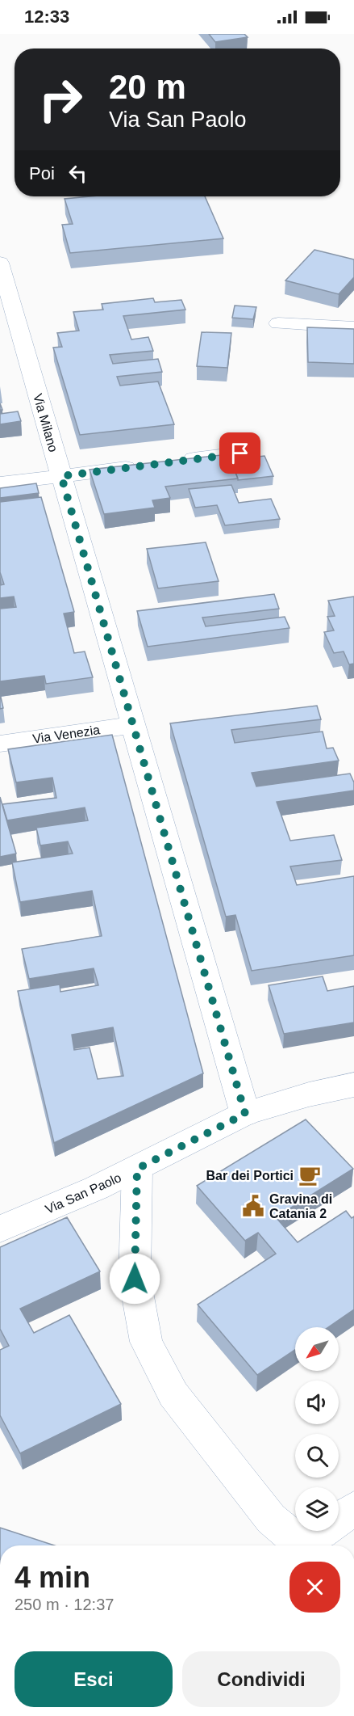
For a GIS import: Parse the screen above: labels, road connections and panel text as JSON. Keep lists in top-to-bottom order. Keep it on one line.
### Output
{"streets":{"street":["Via Milano","Via Venezia","Via San Paolo"]},"crossings":[["Via Milano","Via Venezia"],["Via Milano","Via San Paolo"]],"places":{"cafe":["Bar dei Portici"],"public building":["Gravina di Catania 2"]},"north":"bottom left","page":{"status":"12:33","turn":["20 m","Via San Paolo"],"then":"Poi","heading":["4 min","250 m · 12:37"],"buttons":["Esci","Condividi"]}}
